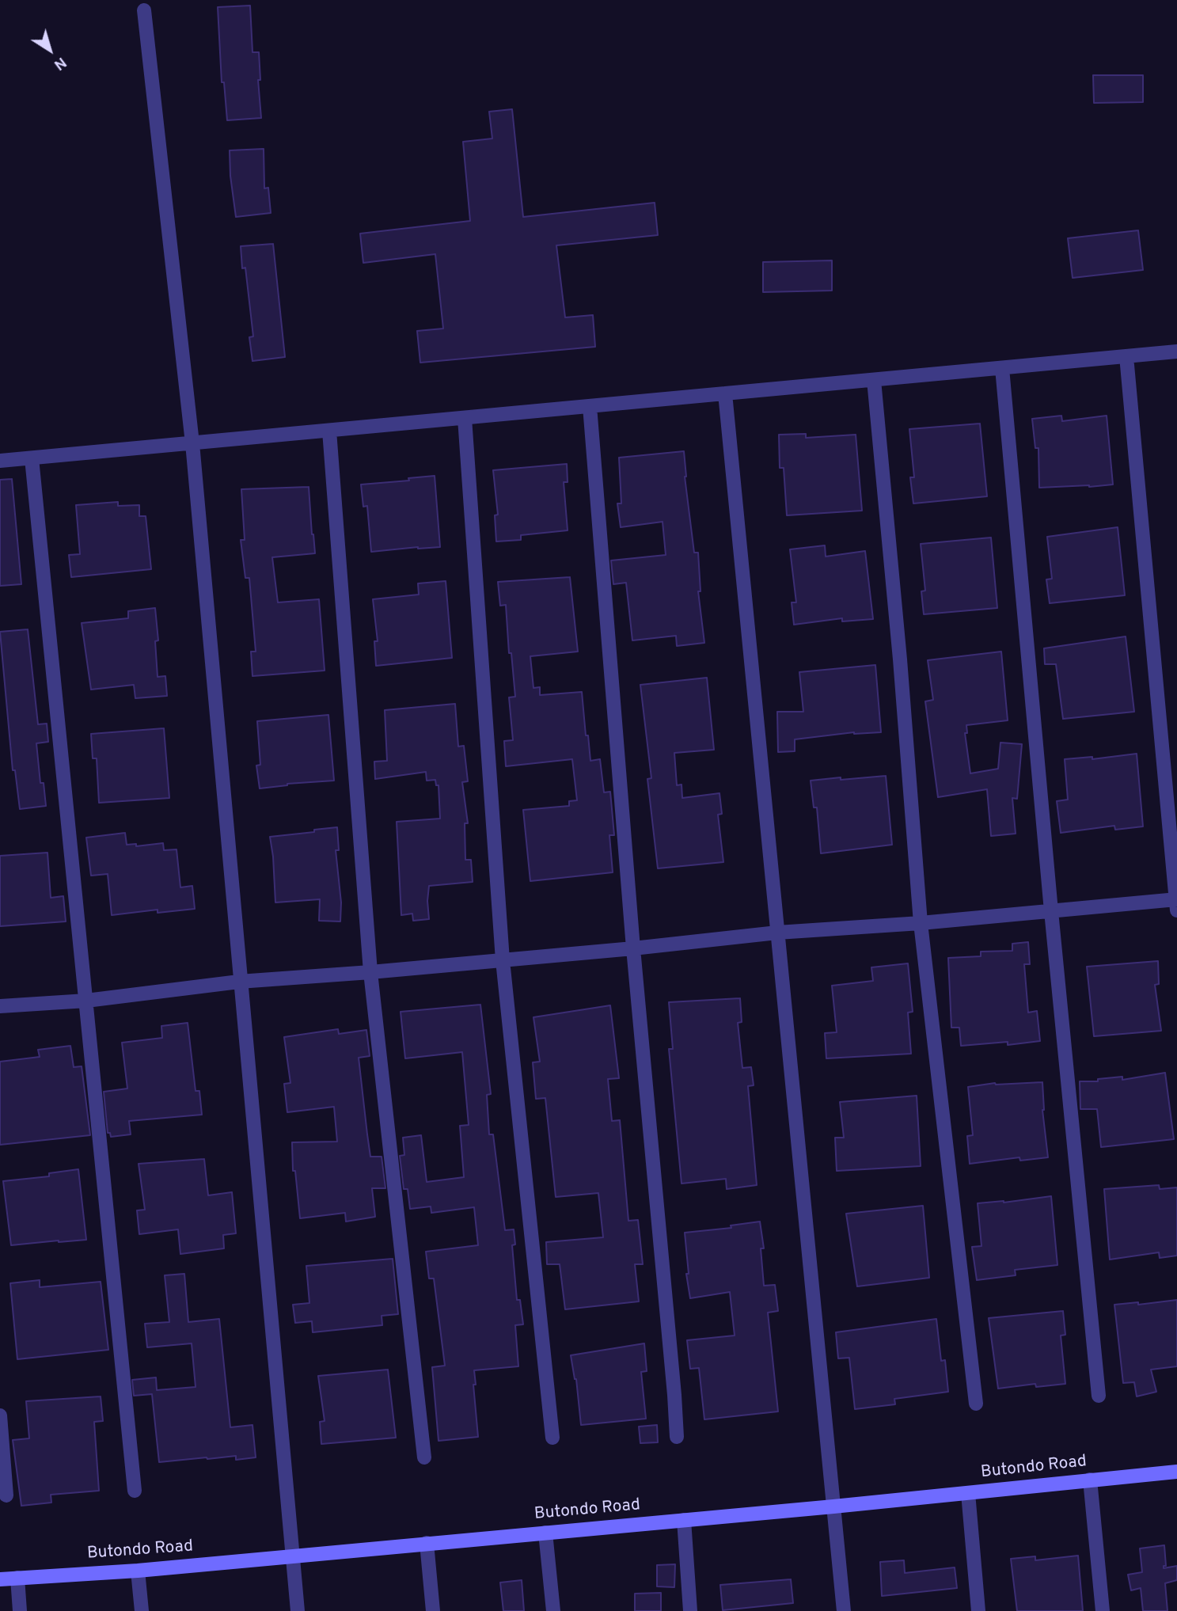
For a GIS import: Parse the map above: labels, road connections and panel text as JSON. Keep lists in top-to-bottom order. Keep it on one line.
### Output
{"streets":{"street":["Butondo Road"]},"north":"bottom right"}
